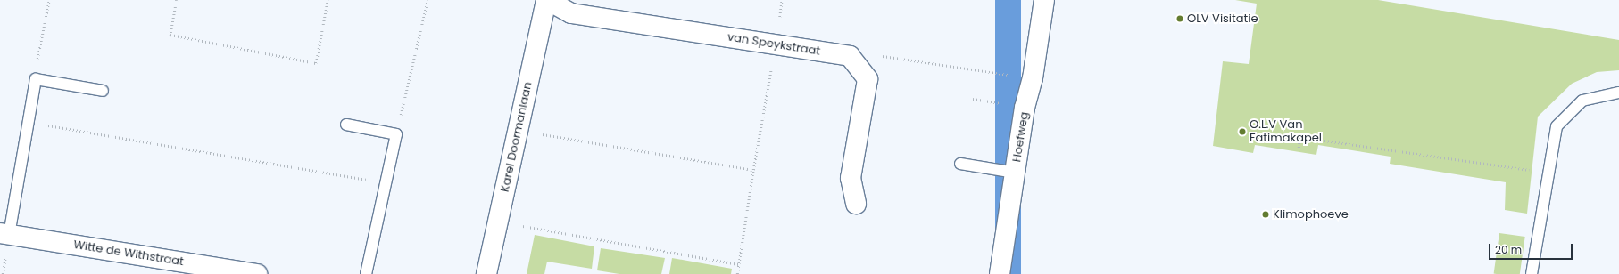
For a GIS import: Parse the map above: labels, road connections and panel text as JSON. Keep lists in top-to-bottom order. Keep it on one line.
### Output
{"streets":{"street":["van Speykstraat","Karel Doormanlaan","Hoefweg","Witte de Withstraat"]},"crossings":[["van Speykstraat","Karel Doormanlaan"]],"places":["OLV Visitatie","O.L.V Van Fatimakapel","Klimophoeve"],"scale_bar":"20 m"}
